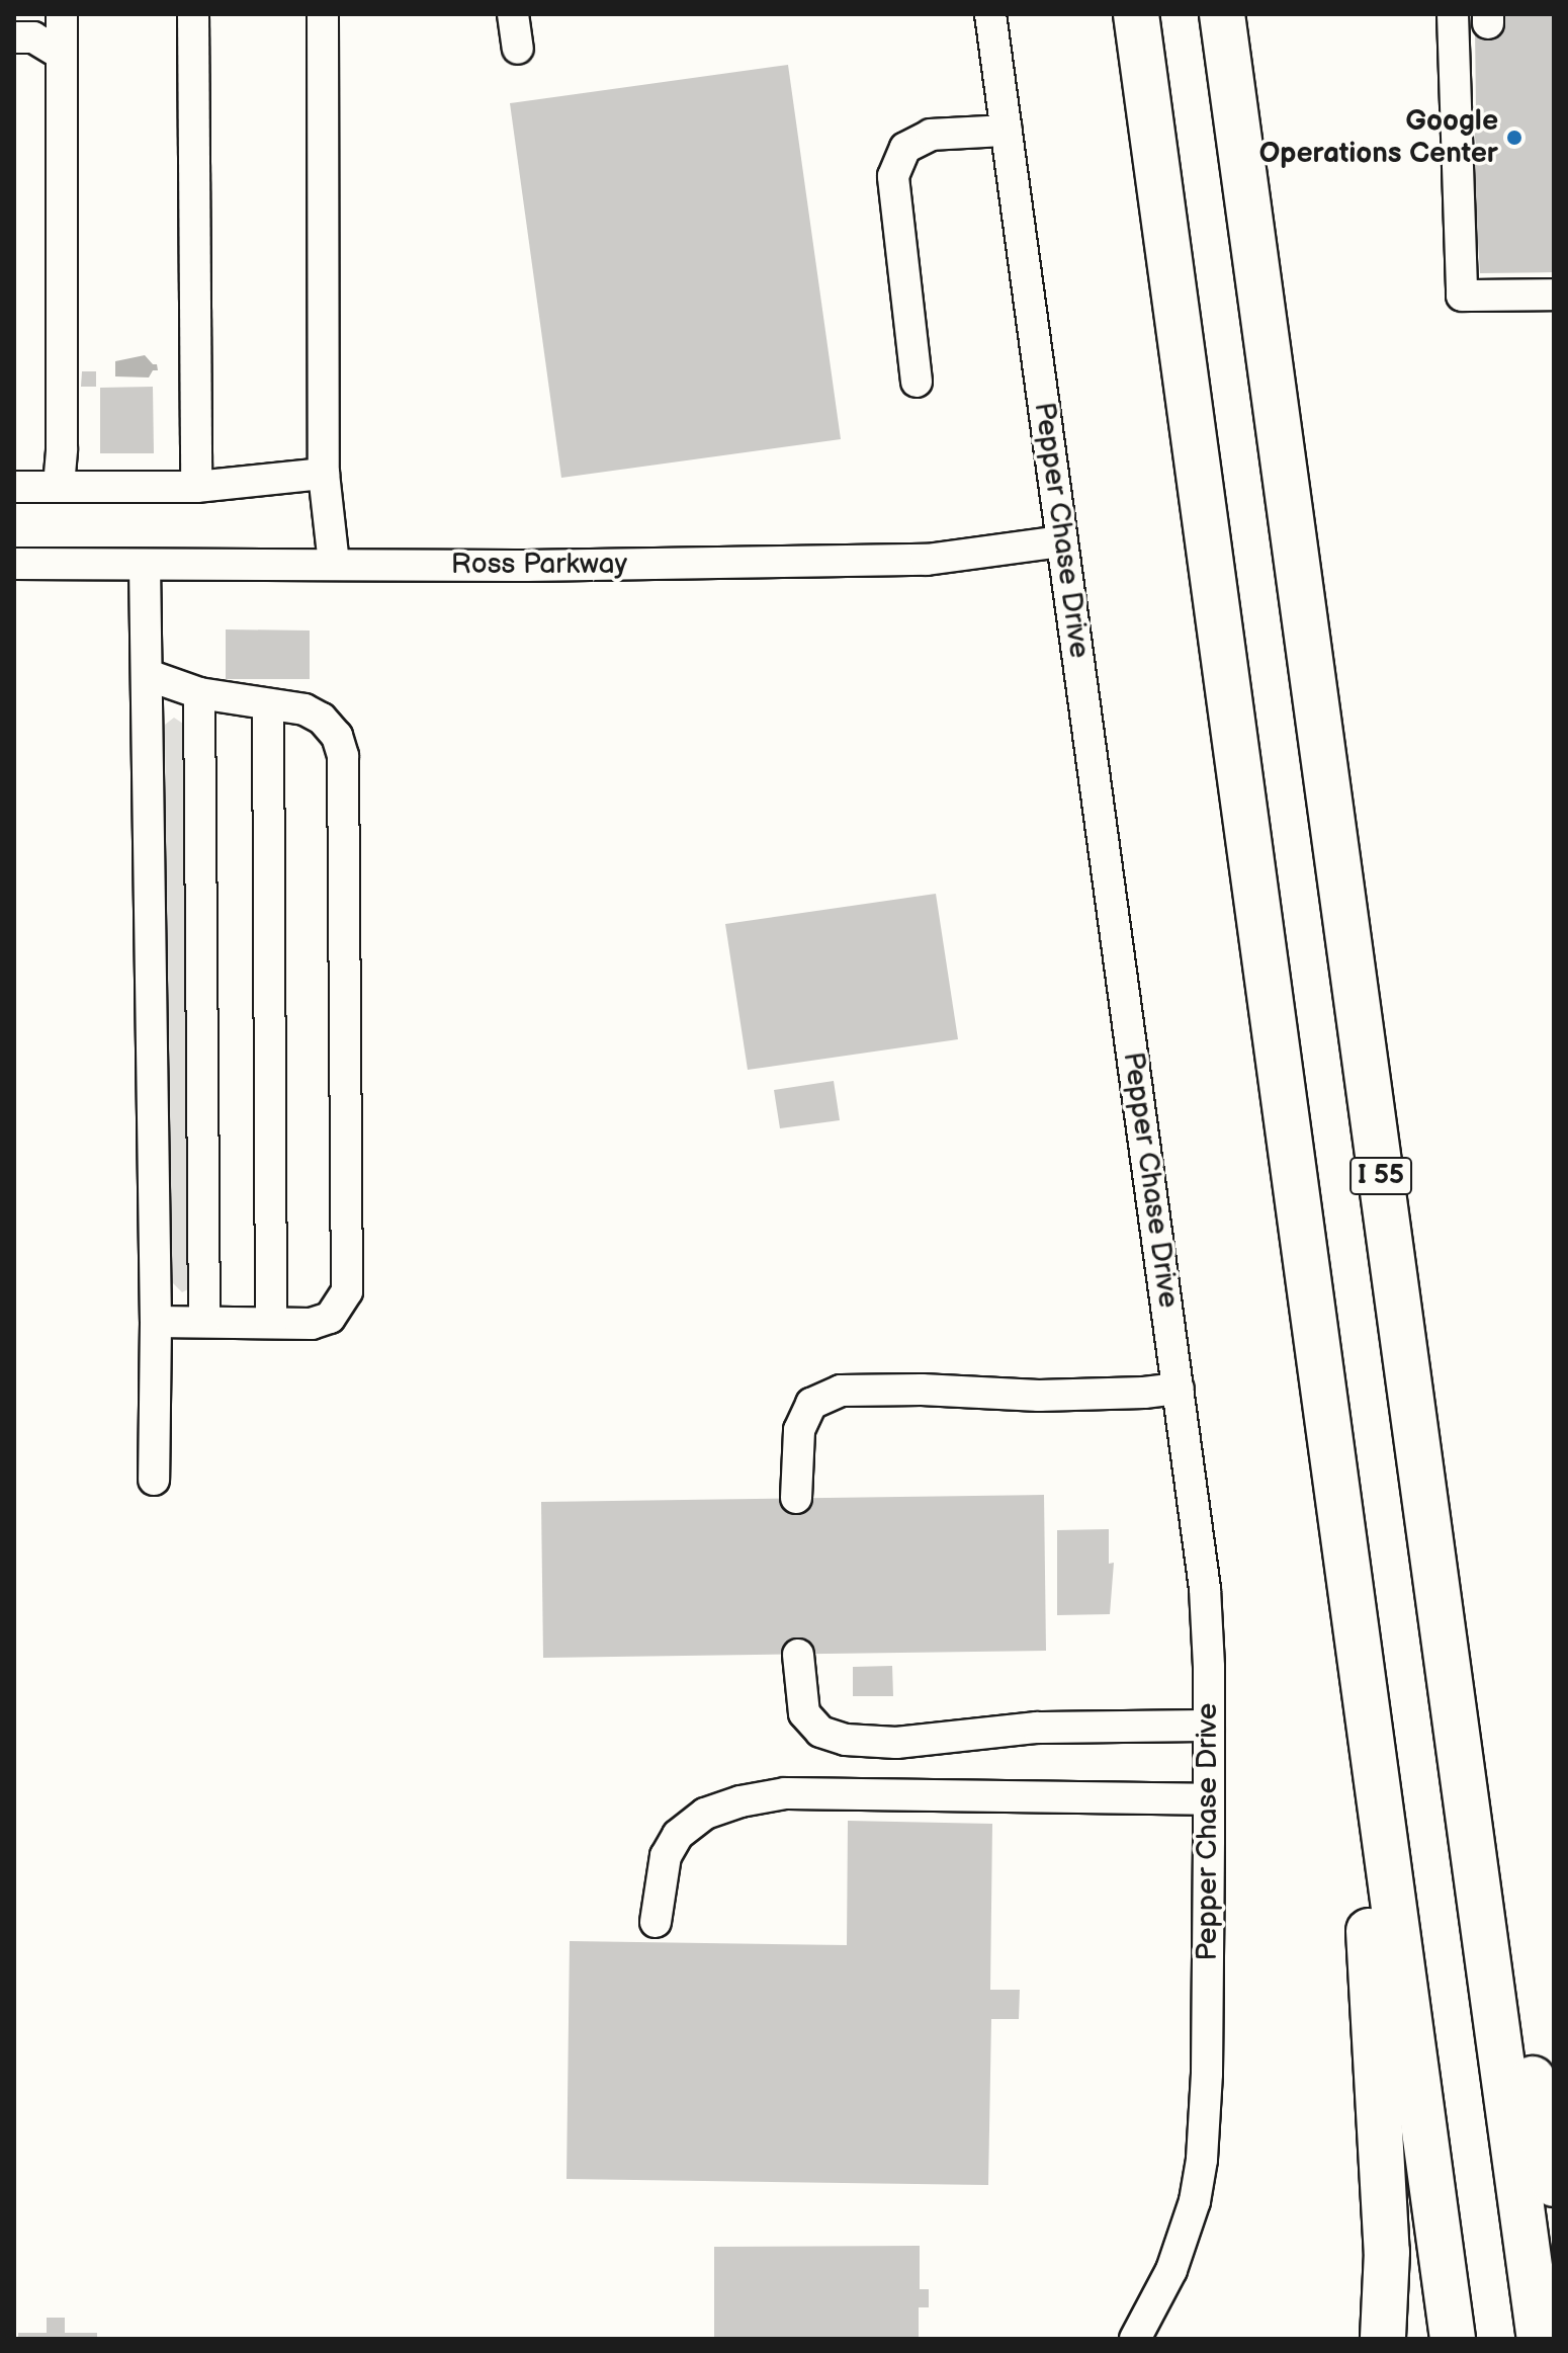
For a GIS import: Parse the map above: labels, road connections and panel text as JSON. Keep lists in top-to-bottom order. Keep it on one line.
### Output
{"streets":{"highway":["I 55"],"street":["Pepper Chase Drive","Ross Parkway"]},"crossings":[["Pepper Chase Drive","Ross Parkway"]],"places":["Google Operations Center"]}
